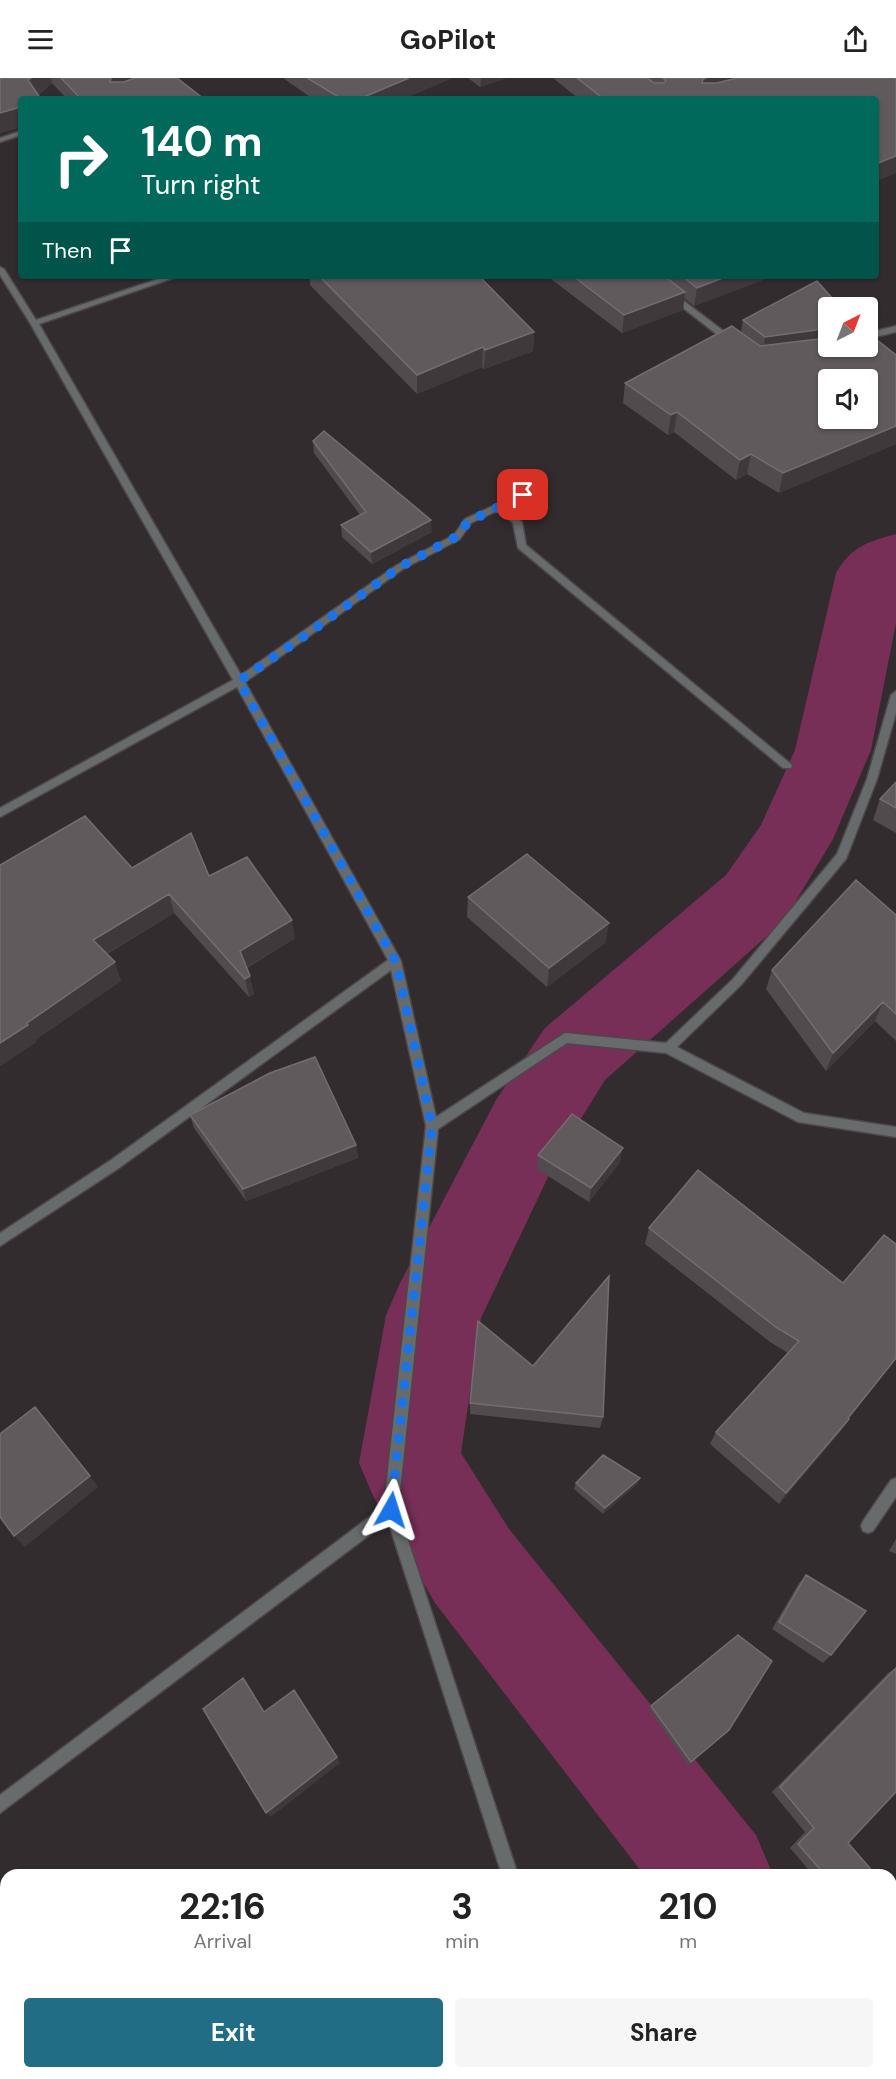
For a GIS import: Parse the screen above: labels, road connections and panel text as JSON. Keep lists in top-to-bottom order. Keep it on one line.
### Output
{"north":"top right","page":{"header":"GoPilot","turn":["140 m","Turn right"],"then":"Then","eta":["22:16","Arrival","3","min","210","m"],"buttons":["Exit","Share"]}}
